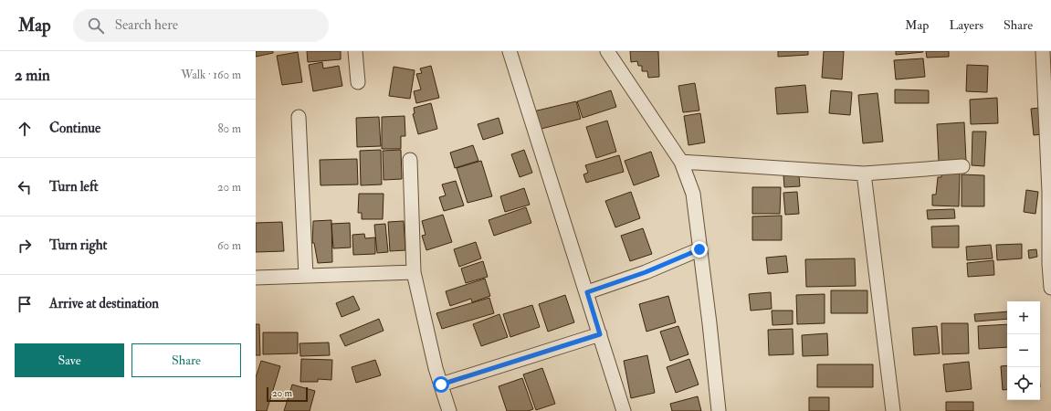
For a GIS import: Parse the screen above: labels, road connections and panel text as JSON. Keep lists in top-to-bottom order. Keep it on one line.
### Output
{"scale_bar":"20 m","page":{"header":"Map","search":"Search here","nav":["Map","Layers","Share"],"heading":["2 min","Walk · 160 m"],"list":[["Continue","80 m"],["Turn left","20 m"],["Turn right","60 m"],"Arrive at destination"],"map_buttons":["+","−"],"buttons":["Save","Share"],"scale":"20 m"}}
